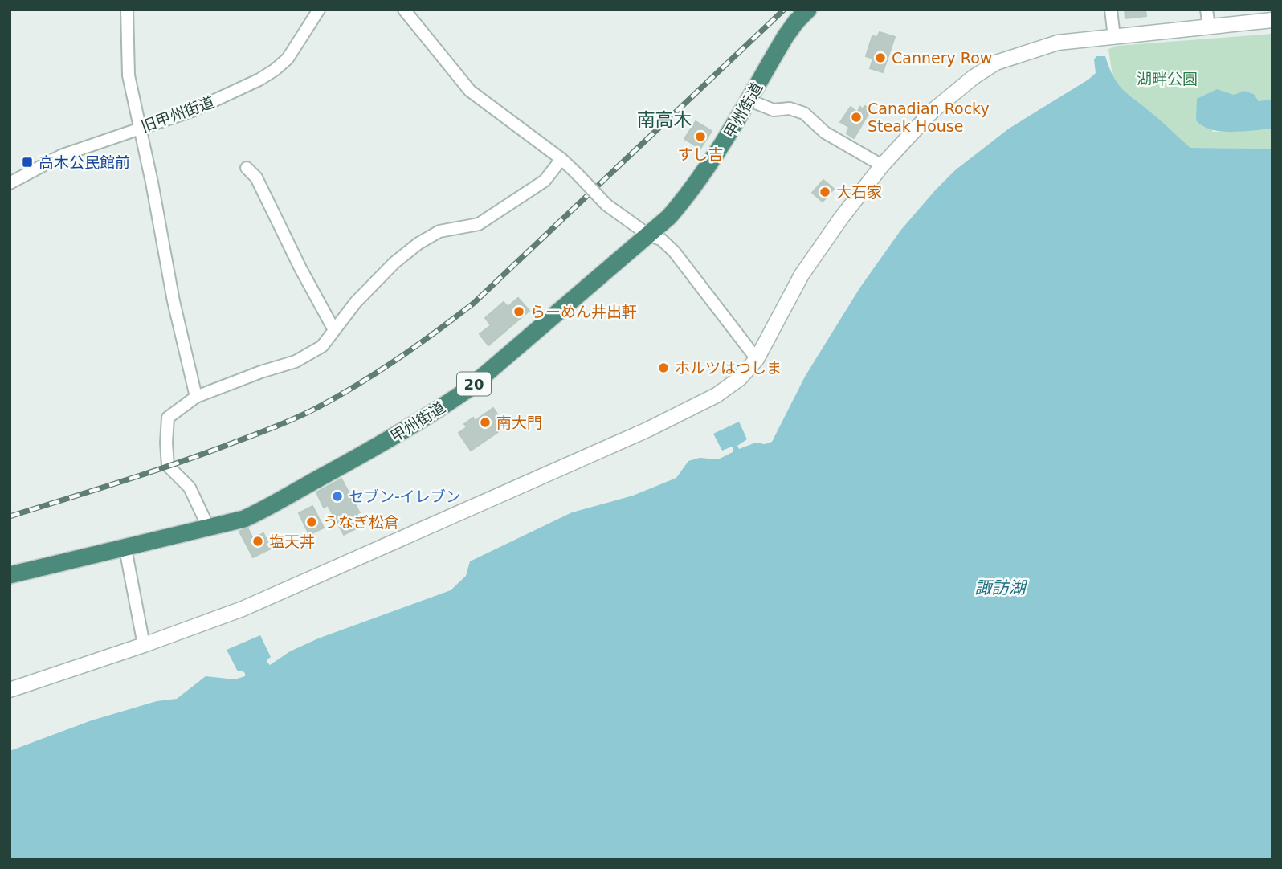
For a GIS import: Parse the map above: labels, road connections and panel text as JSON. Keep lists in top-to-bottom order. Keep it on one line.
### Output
{"streets":{"highway":["甲州街道","20"],"street":["旧甲州街道"]},"districts":["南高木"],"water":["諏訪湖"],"parks":["湖畔公園"],"places":{"other":["Cannery Row","Canadian Rocky Steak House","すし吉","大石家","らーめん井出軒","ホルツはつしま","南大門","セブン-イレブン","うなぎ松倉","塩天丼"],"transit":["高木公民館前"]}}
